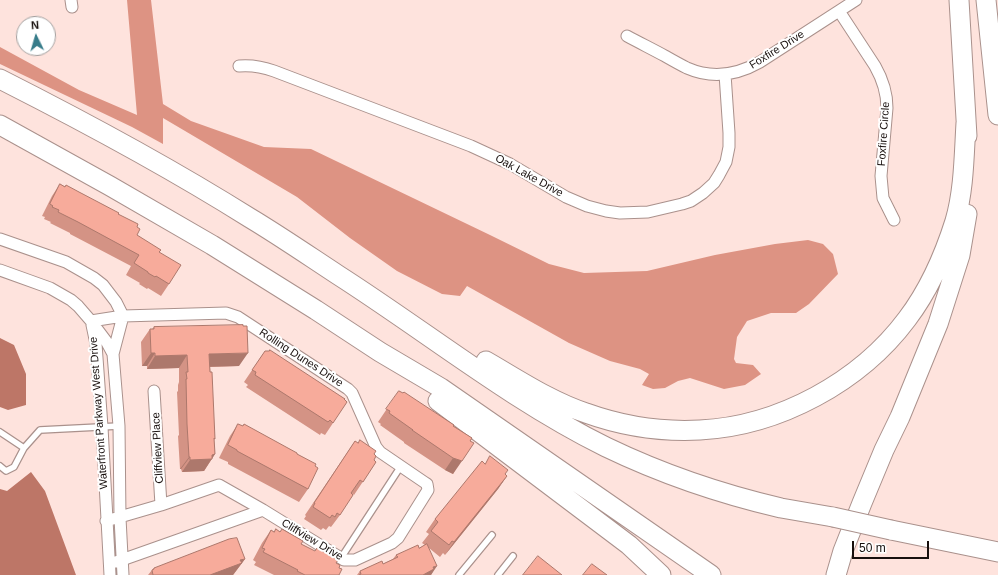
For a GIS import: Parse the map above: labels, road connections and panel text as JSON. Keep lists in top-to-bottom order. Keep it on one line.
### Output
{"streets":{"street":["Foxfire Drive","Foxfire Circle","Oak Lake Drive","Rolling Dunes Drive","Waterfront Parkway West Drive","Cliffview Place","Cliffview Drive"]},"crossings":[["Foxfire Drive","Foxfire Circle"],["Foxfire Drive","Oak Lake Drive"],["Rolling Dunes Drive","Waterfront Parkway West Drive"],["Rolling Dunes Drive","Cliffview Drive"],["Waterfront Parkway West Drive","Cliffview Drive"],["Cliffview Place","Cliffview Drive"]],"scale_bar":"50 m","north":"top"}
